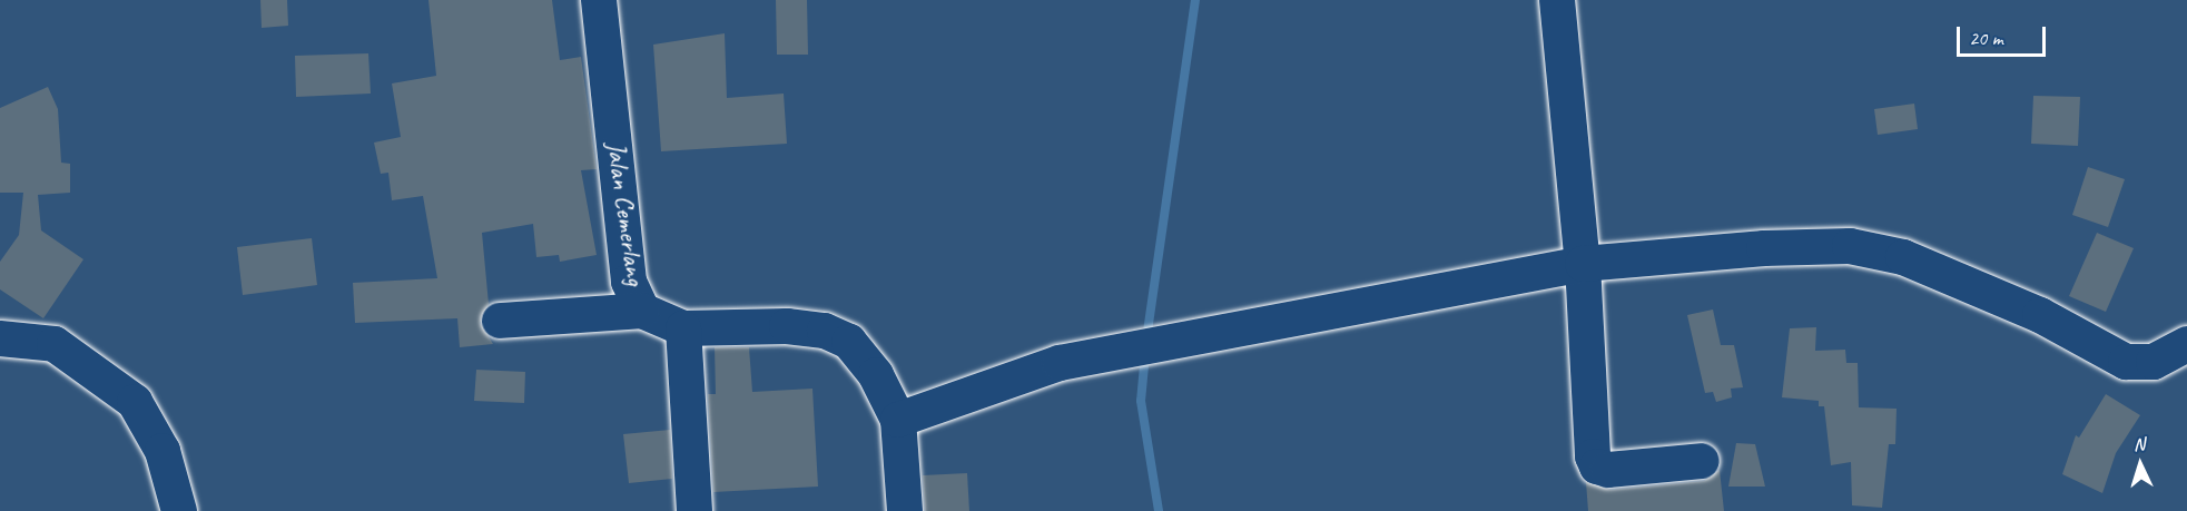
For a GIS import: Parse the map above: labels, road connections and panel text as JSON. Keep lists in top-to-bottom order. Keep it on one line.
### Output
{"streets":{"street":["Jalan Cemerlang"]},"scale_bar":"20 m","north":"top"}
